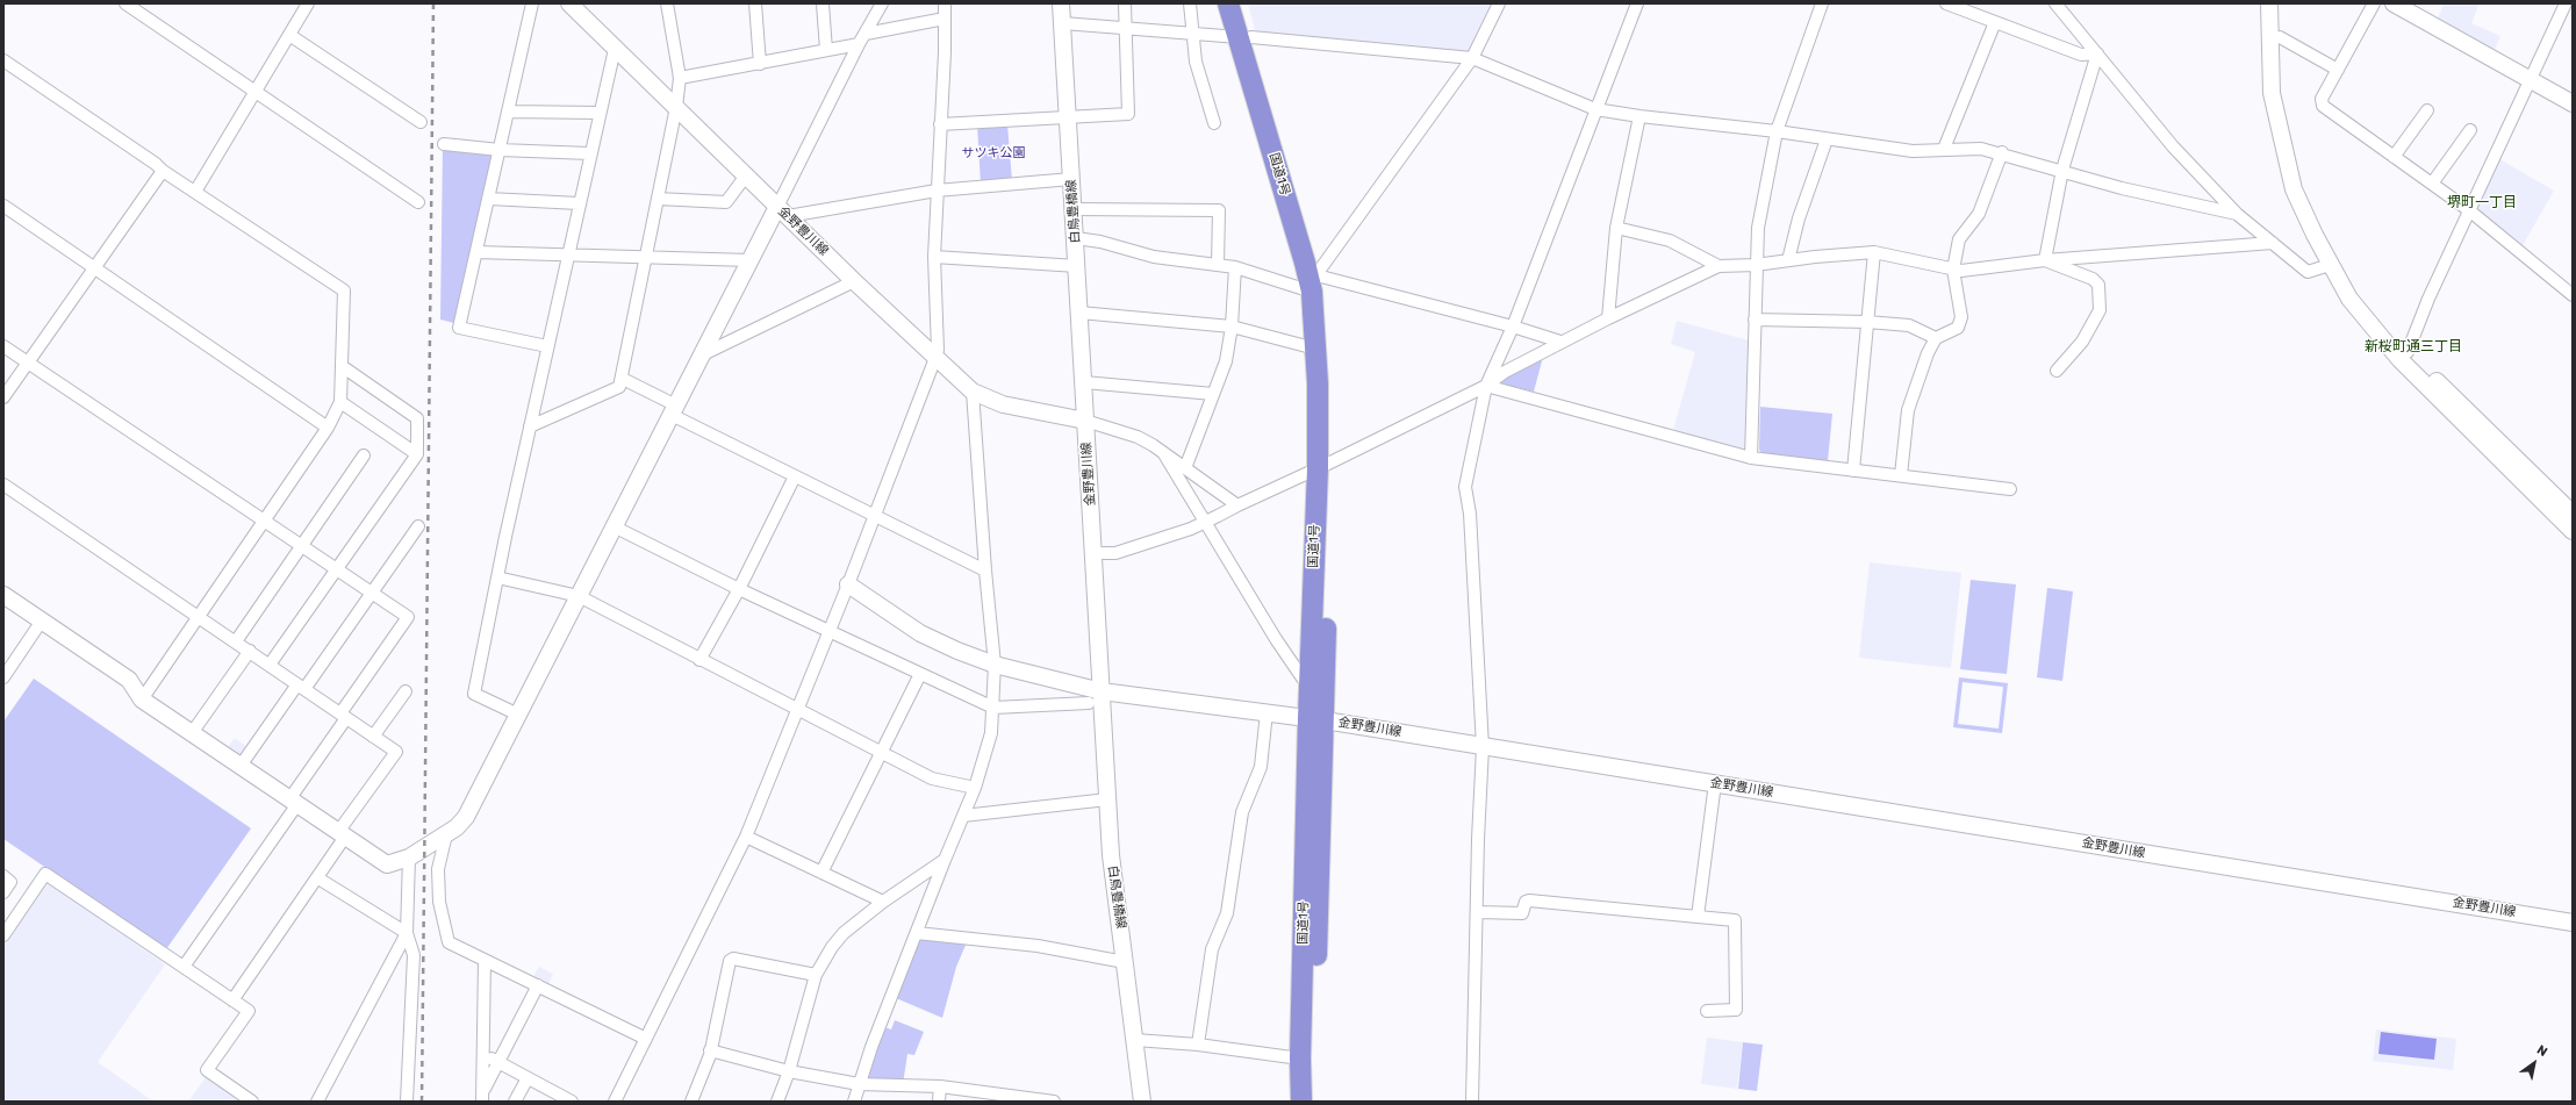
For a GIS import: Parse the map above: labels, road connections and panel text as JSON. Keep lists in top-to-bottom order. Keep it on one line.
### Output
{"streets":{"highway":["国道1号"],"main road":["白鳥豊橋線","金野豊川線"]},"crossings":[["国道1号","金野豊川線"],["白鳥豊橋線","金野豊川線"]],"districts":["堺町一丁目","新桜町通三丁目"],"parks":["サツキ公園"],"north":"top right"}
